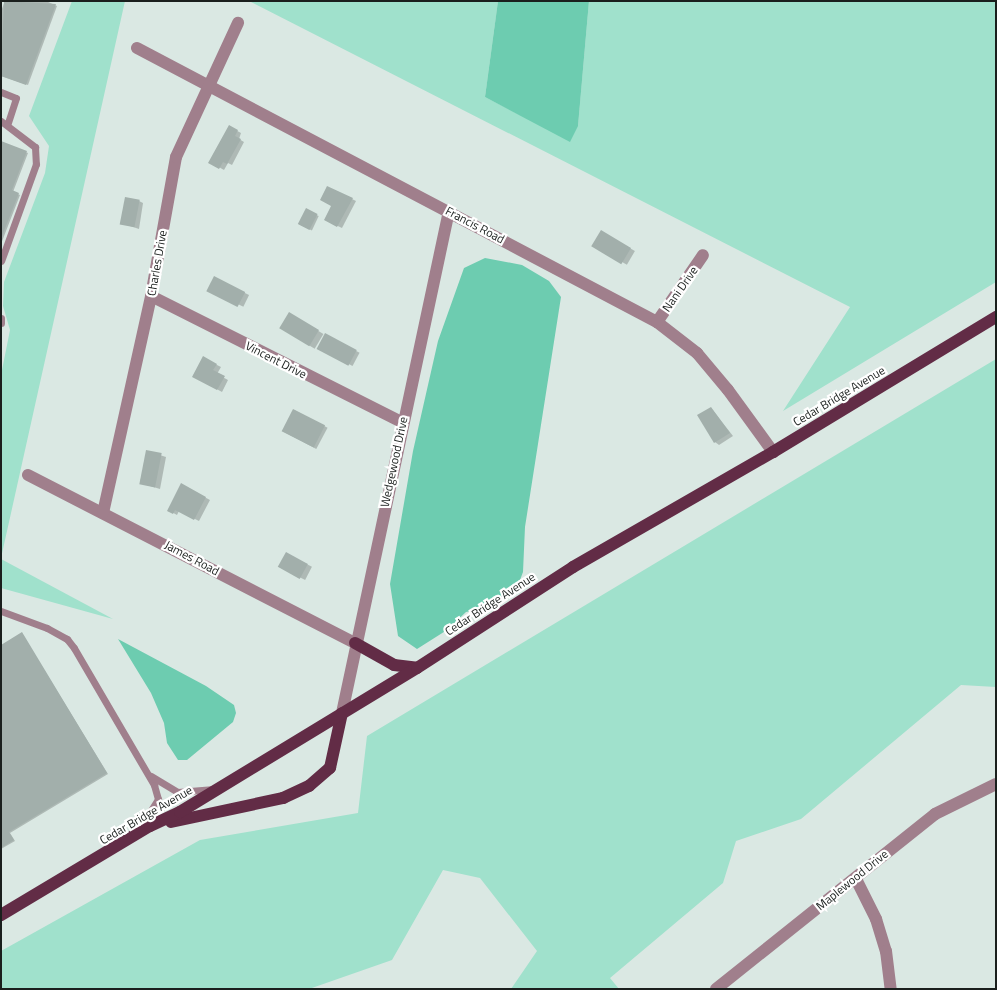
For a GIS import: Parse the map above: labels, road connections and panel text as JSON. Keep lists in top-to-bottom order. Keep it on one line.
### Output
{"streets":{"main road":["Cedar Bridge Avenue"],"street":["Francis Road","Charles Drive","Nani Drive","Vincent Drive","Wedgewood Drive","James Road","Maplewood Drive"]},"crossings":[["Francis Road","Charles Drive"],["Francis Road","Nani Drive"],["Francis Road","Cedar Bridge Avenue"],["Francis Road","Wedgewood Drive"],["Charles Drive","Vincent Drive"],["Charles Drive","James Road"],["Vincent Drive","Wedgewood Drive"],["Cedar Bridge Avenue","Wedgewood Drive"],["Wedgewood Drive","James Road"]]}
